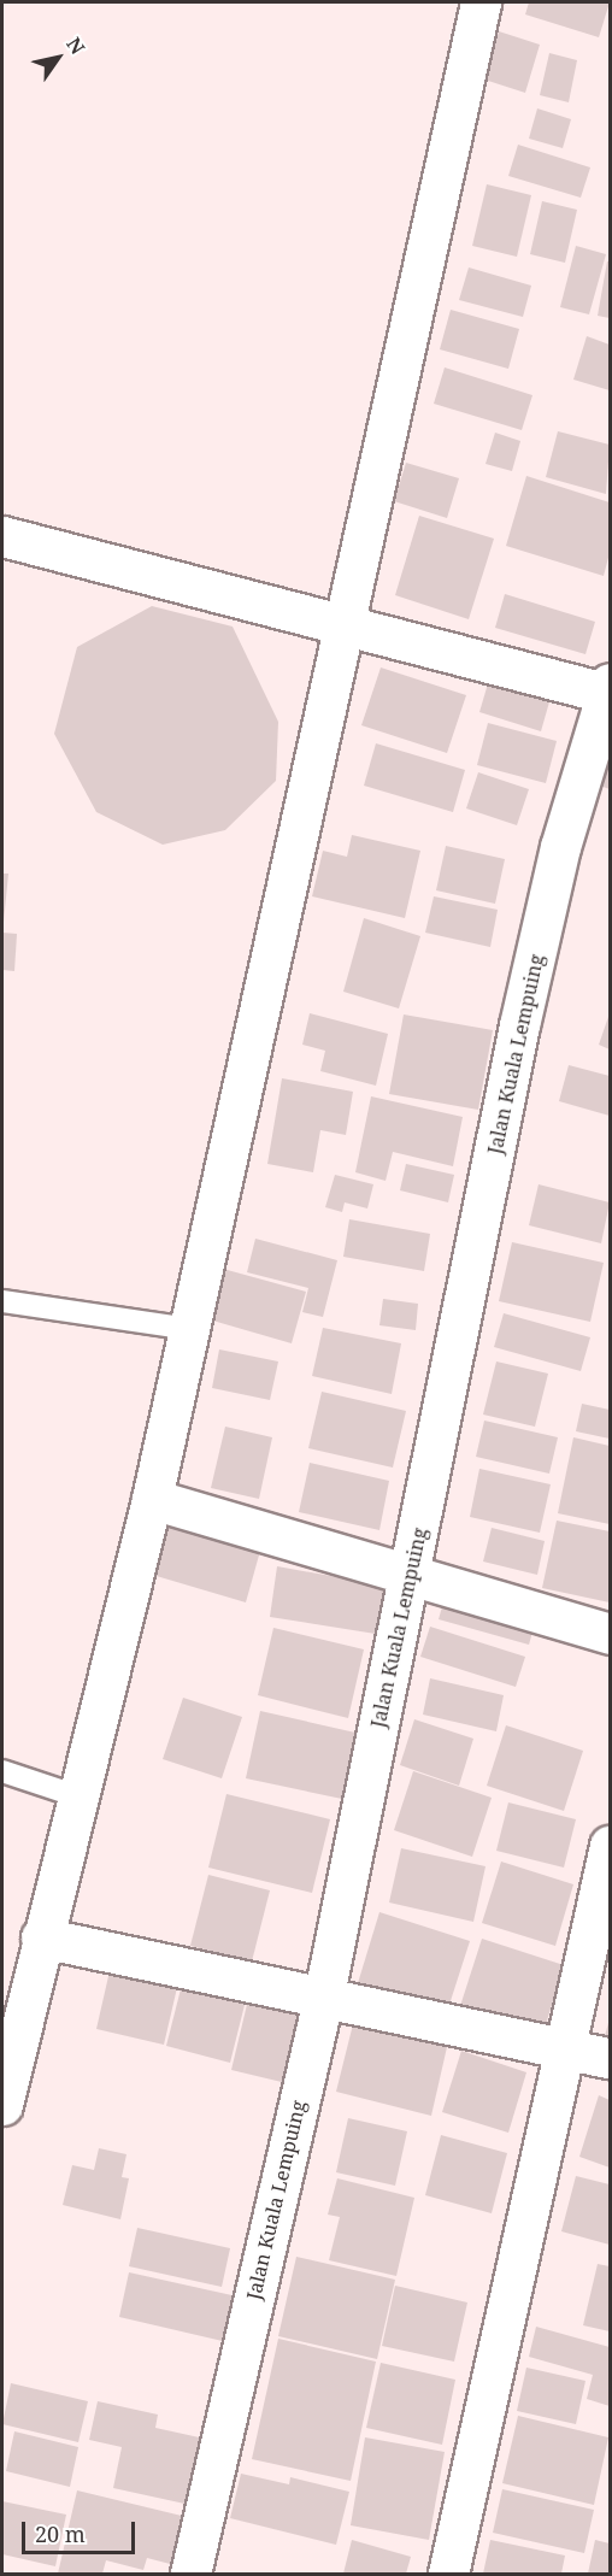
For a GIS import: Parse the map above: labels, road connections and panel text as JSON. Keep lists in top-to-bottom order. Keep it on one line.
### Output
{"streets":{"street":["Jalan Kuala Lempuing"]},"scale_bar":"20 m","north":"top right"}
